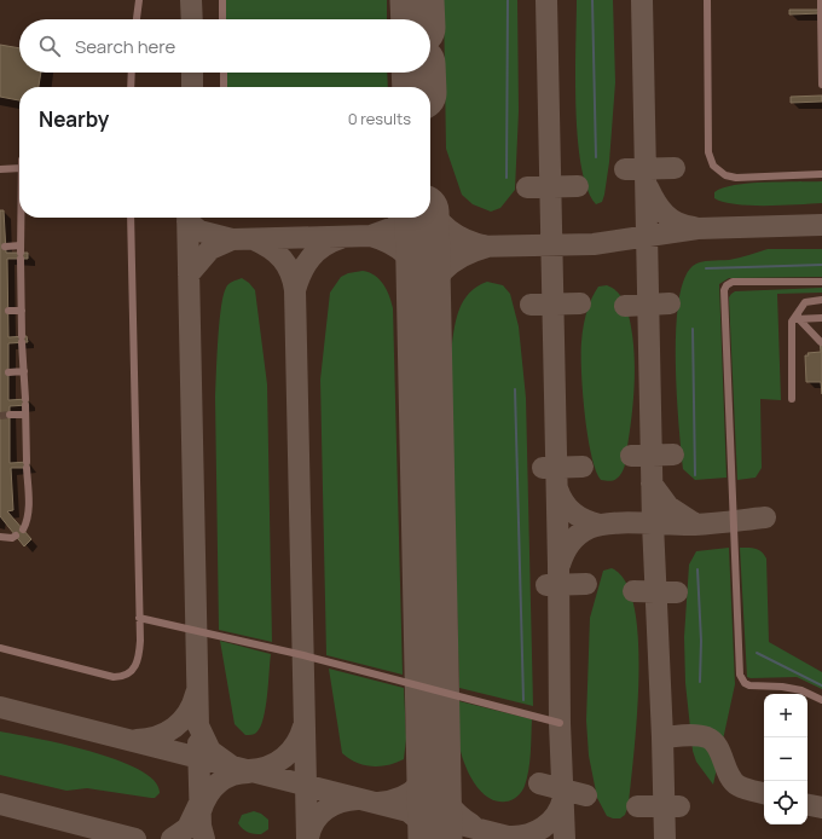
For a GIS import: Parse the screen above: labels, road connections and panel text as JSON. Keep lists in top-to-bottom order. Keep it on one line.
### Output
{"page":{"search":"Search here","heading":["Nearby","0 results"],"map_buttons":["+","−"]}}
